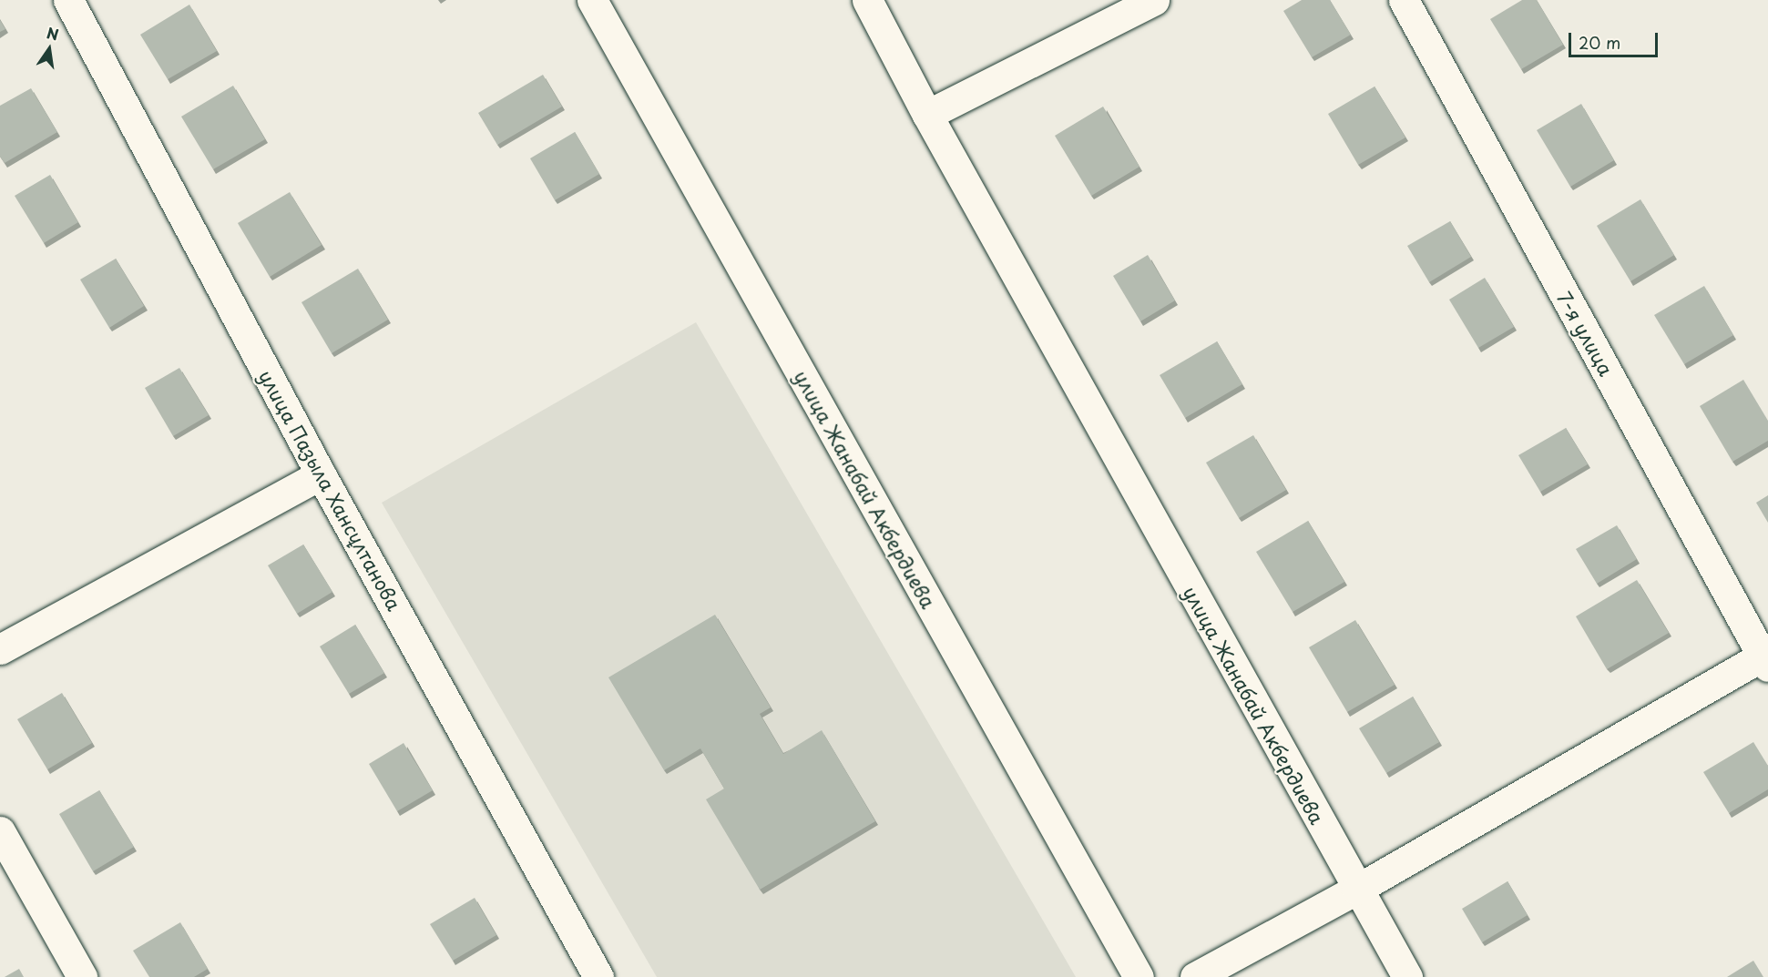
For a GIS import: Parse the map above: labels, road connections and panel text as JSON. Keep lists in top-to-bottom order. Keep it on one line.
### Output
{"streets":{"street":["7-я улица","улица Жанабай Акбердиева","улица Пазыла Хансұлтанова"]},"scale_bar":"20 m","north":"top"}
